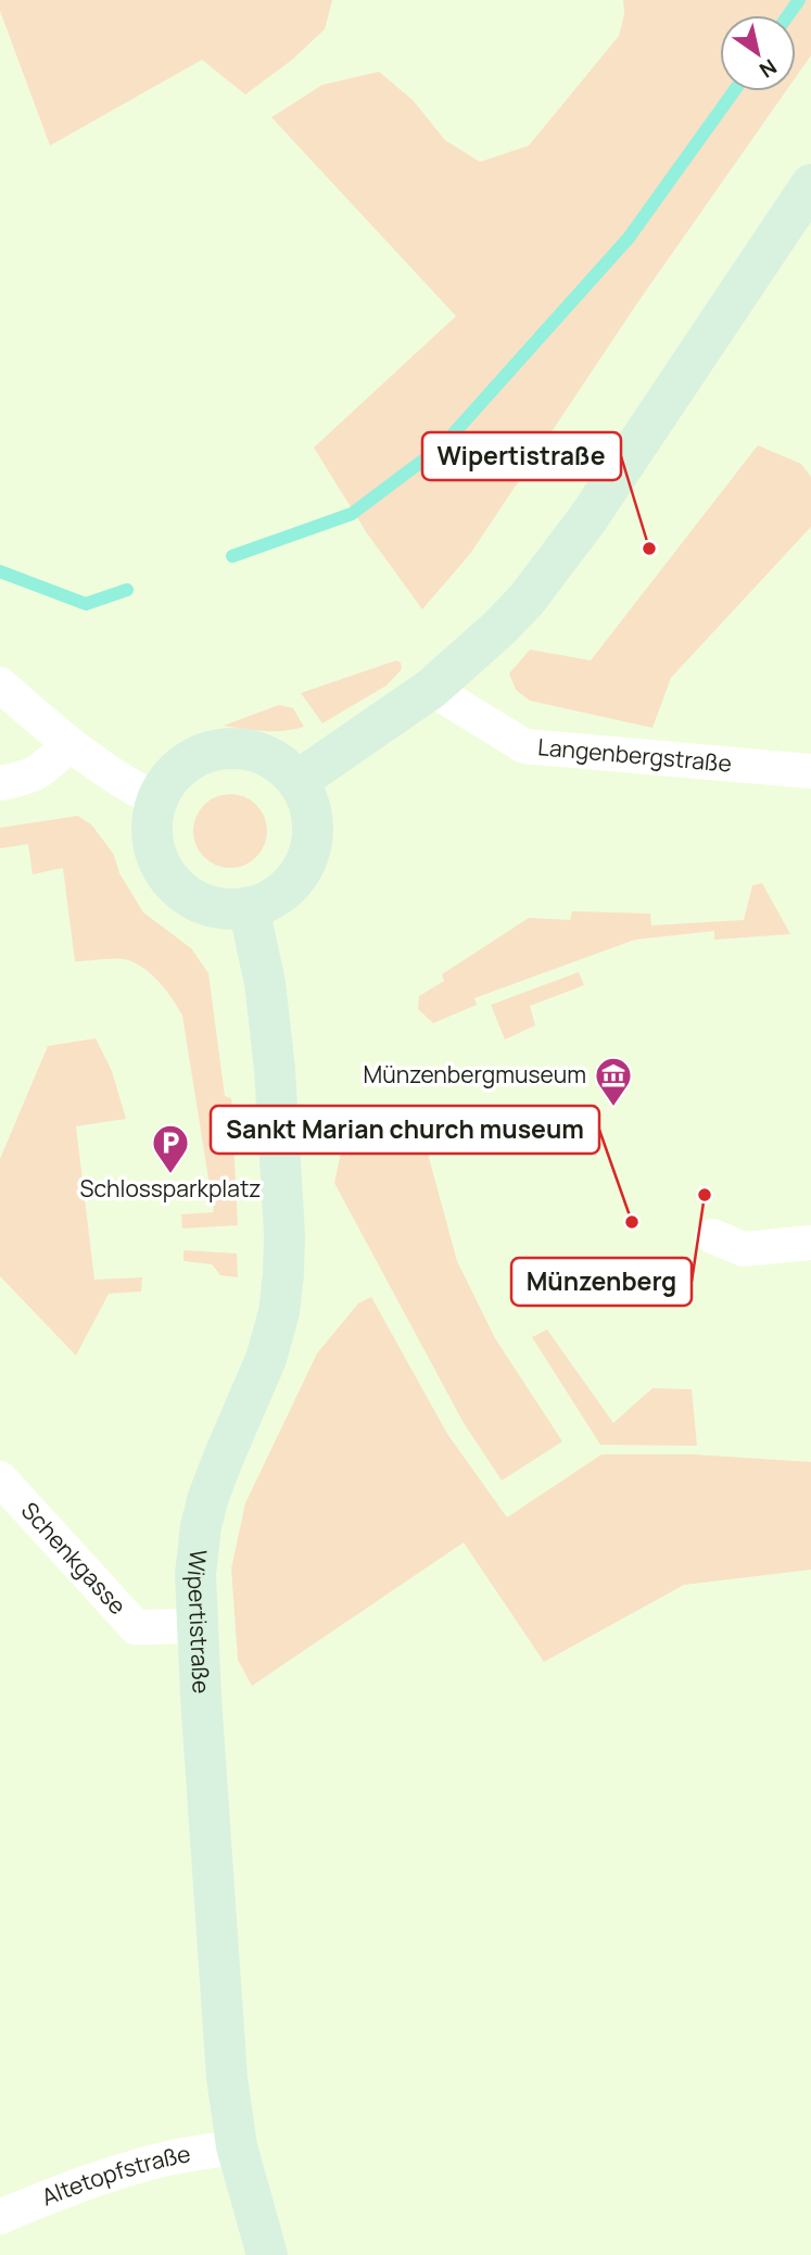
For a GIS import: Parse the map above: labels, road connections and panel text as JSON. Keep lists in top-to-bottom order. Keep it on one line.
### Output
{"streets":{"street":["Langenbergstraße","Schenkgasse","Wipertistraße","Altetopfstraße"]},"crossings":[["Schenkgasse","Wipertistraße"],["Wipertistraße","Altetopfstraße"]],"places":{"other":["Wipertistraße","Münzenberg","Sankt Marian church museum"],"museum":["Münzenbergmuseum"],"parking":["Schlossparkplatz"]},"north":"bottom right"}
